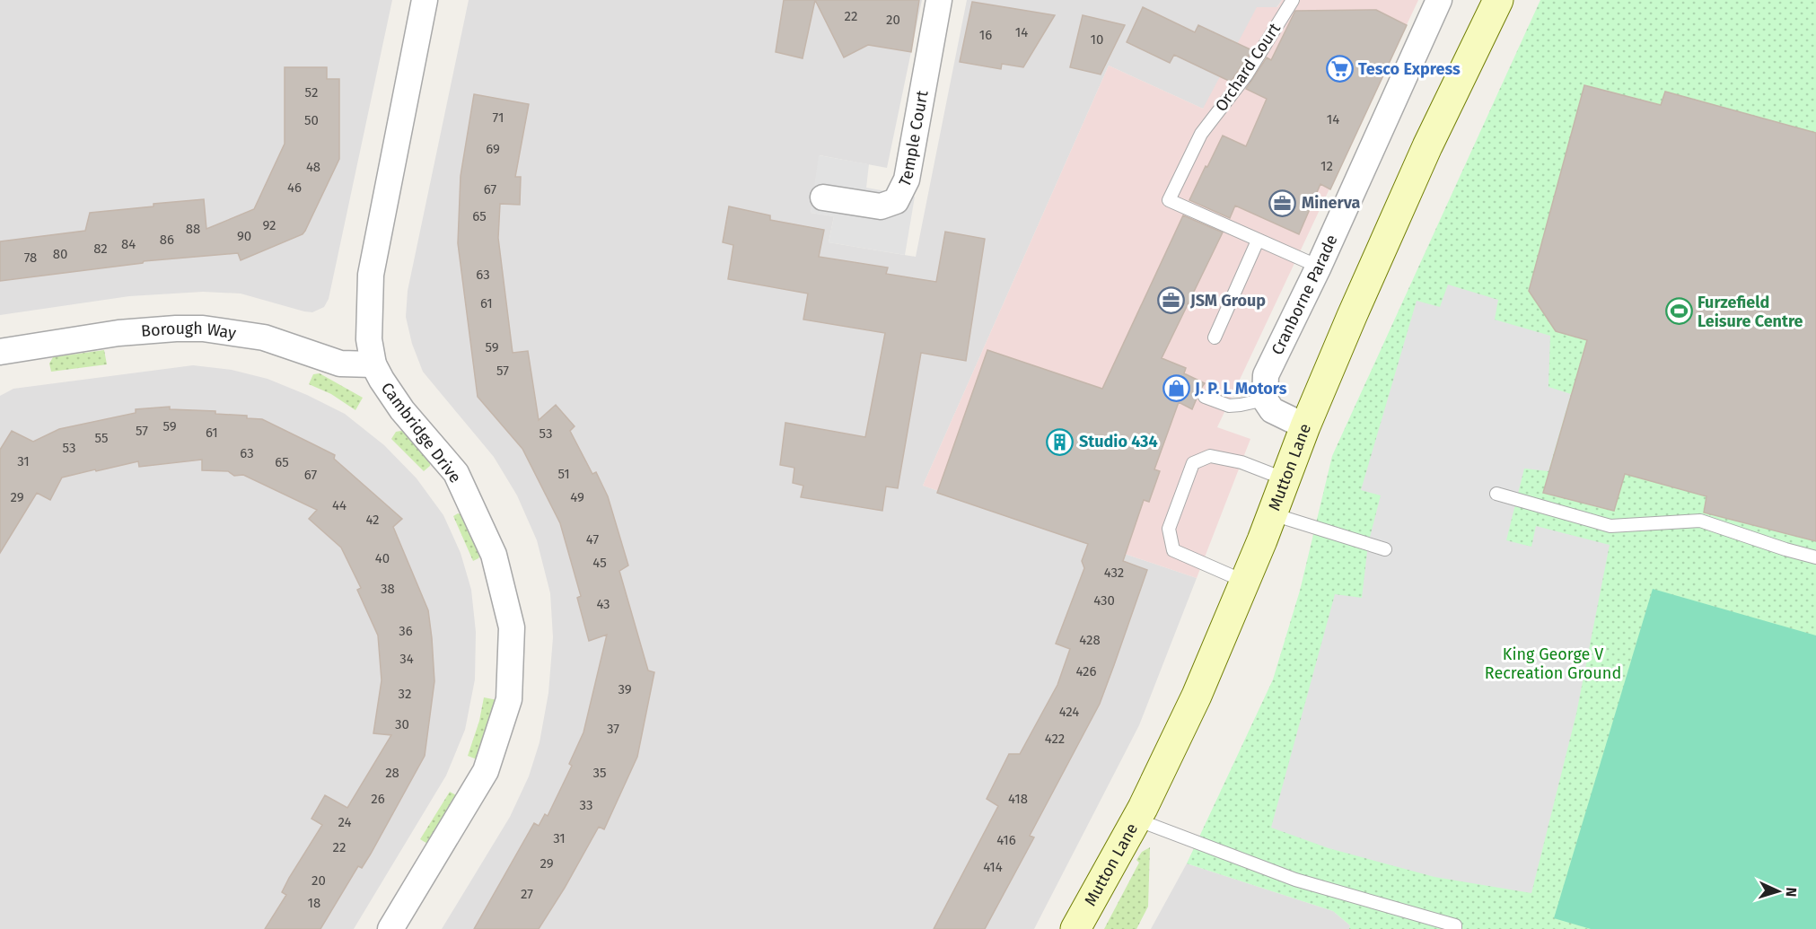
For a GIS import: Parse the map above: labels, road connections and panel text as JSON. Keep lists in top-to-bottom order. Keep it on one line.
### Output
{"streets":{"main road":["Mutton Lane"],"street":["Temple Court","Cranborne Parade","Borough Way","Cambridge Drive"],"lane":["Orchard Court"]},"crossings":[["Borough Way","Cambridge Drive"]],"parks":["King George V Recreation Ground"],"places":{"supermarket":["Tesco Express"],"office":["Minerva","JSM Group"],"sports":["Furzefield Leisure Centre"],"shop":["J. P. L Motors"],"building":["Studio 434"]},"house_numbers":["22","20","14","16","10","52","71","14","50","69","12","48","46","67","65","92","88","90","86","84","82","80","78","63","61","59","57","59","57","61","53","55","53","63","31","65","51","67","29","49","44","42","47","40","45","432","38","430","43","36","428","34","426","39","32","424","30","37","422","28","35","26","418","33","24","31","416","22","29","414","20","27","18"],"north":"right"}
